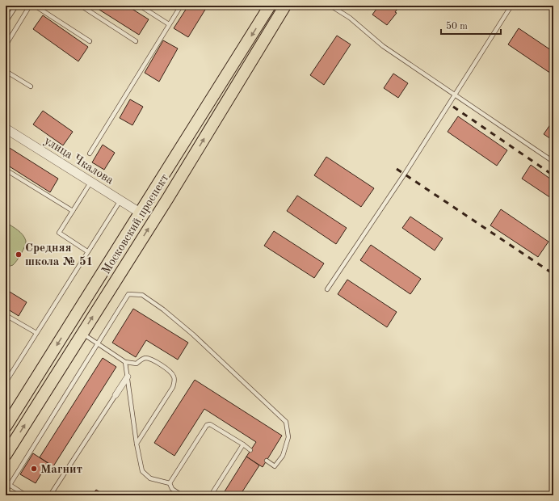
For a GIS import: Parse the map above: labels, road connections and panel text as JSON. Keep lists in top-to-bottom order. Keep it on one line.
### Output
{"streets":{"main road":["Московский проспект"],"street":["улица Чкалова"]},"crossings":[["улица Чкалова","Московский проспект"]],"places":["Средняя школа № 51","Магнит"],"scale_bar":"50 m"}
